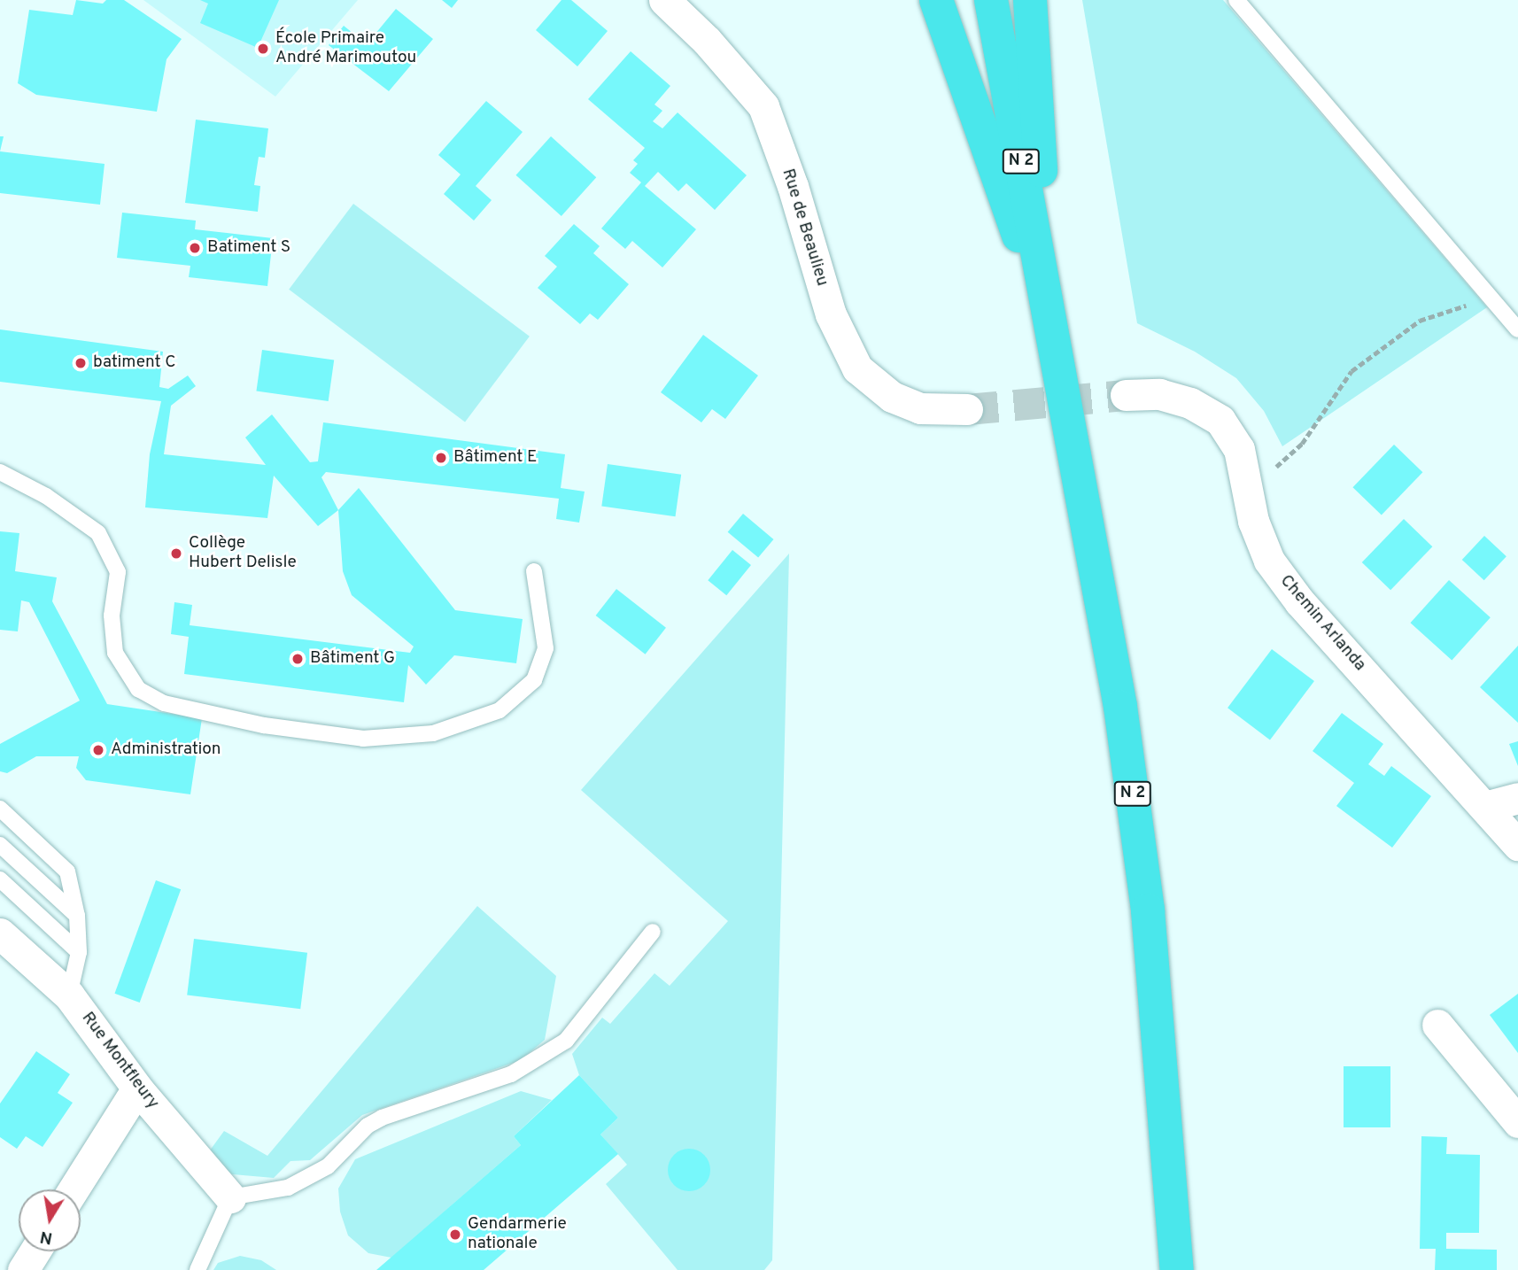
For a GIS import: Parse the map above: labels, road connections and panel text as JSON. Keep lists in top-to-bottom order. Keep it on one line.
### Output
{"streets":{"highway":["N 2"],"street":["Rue de Beaulieu","Chemin Arlanda","Rue Montfleury"]},"places":["École Primaire André Marimoutou","Batiment S","batiment C","Bâtiment E","Collège Hubert Delisle","Bâtiment G","Administration","Gendarmerie nationale"],"north":"bottom"}
